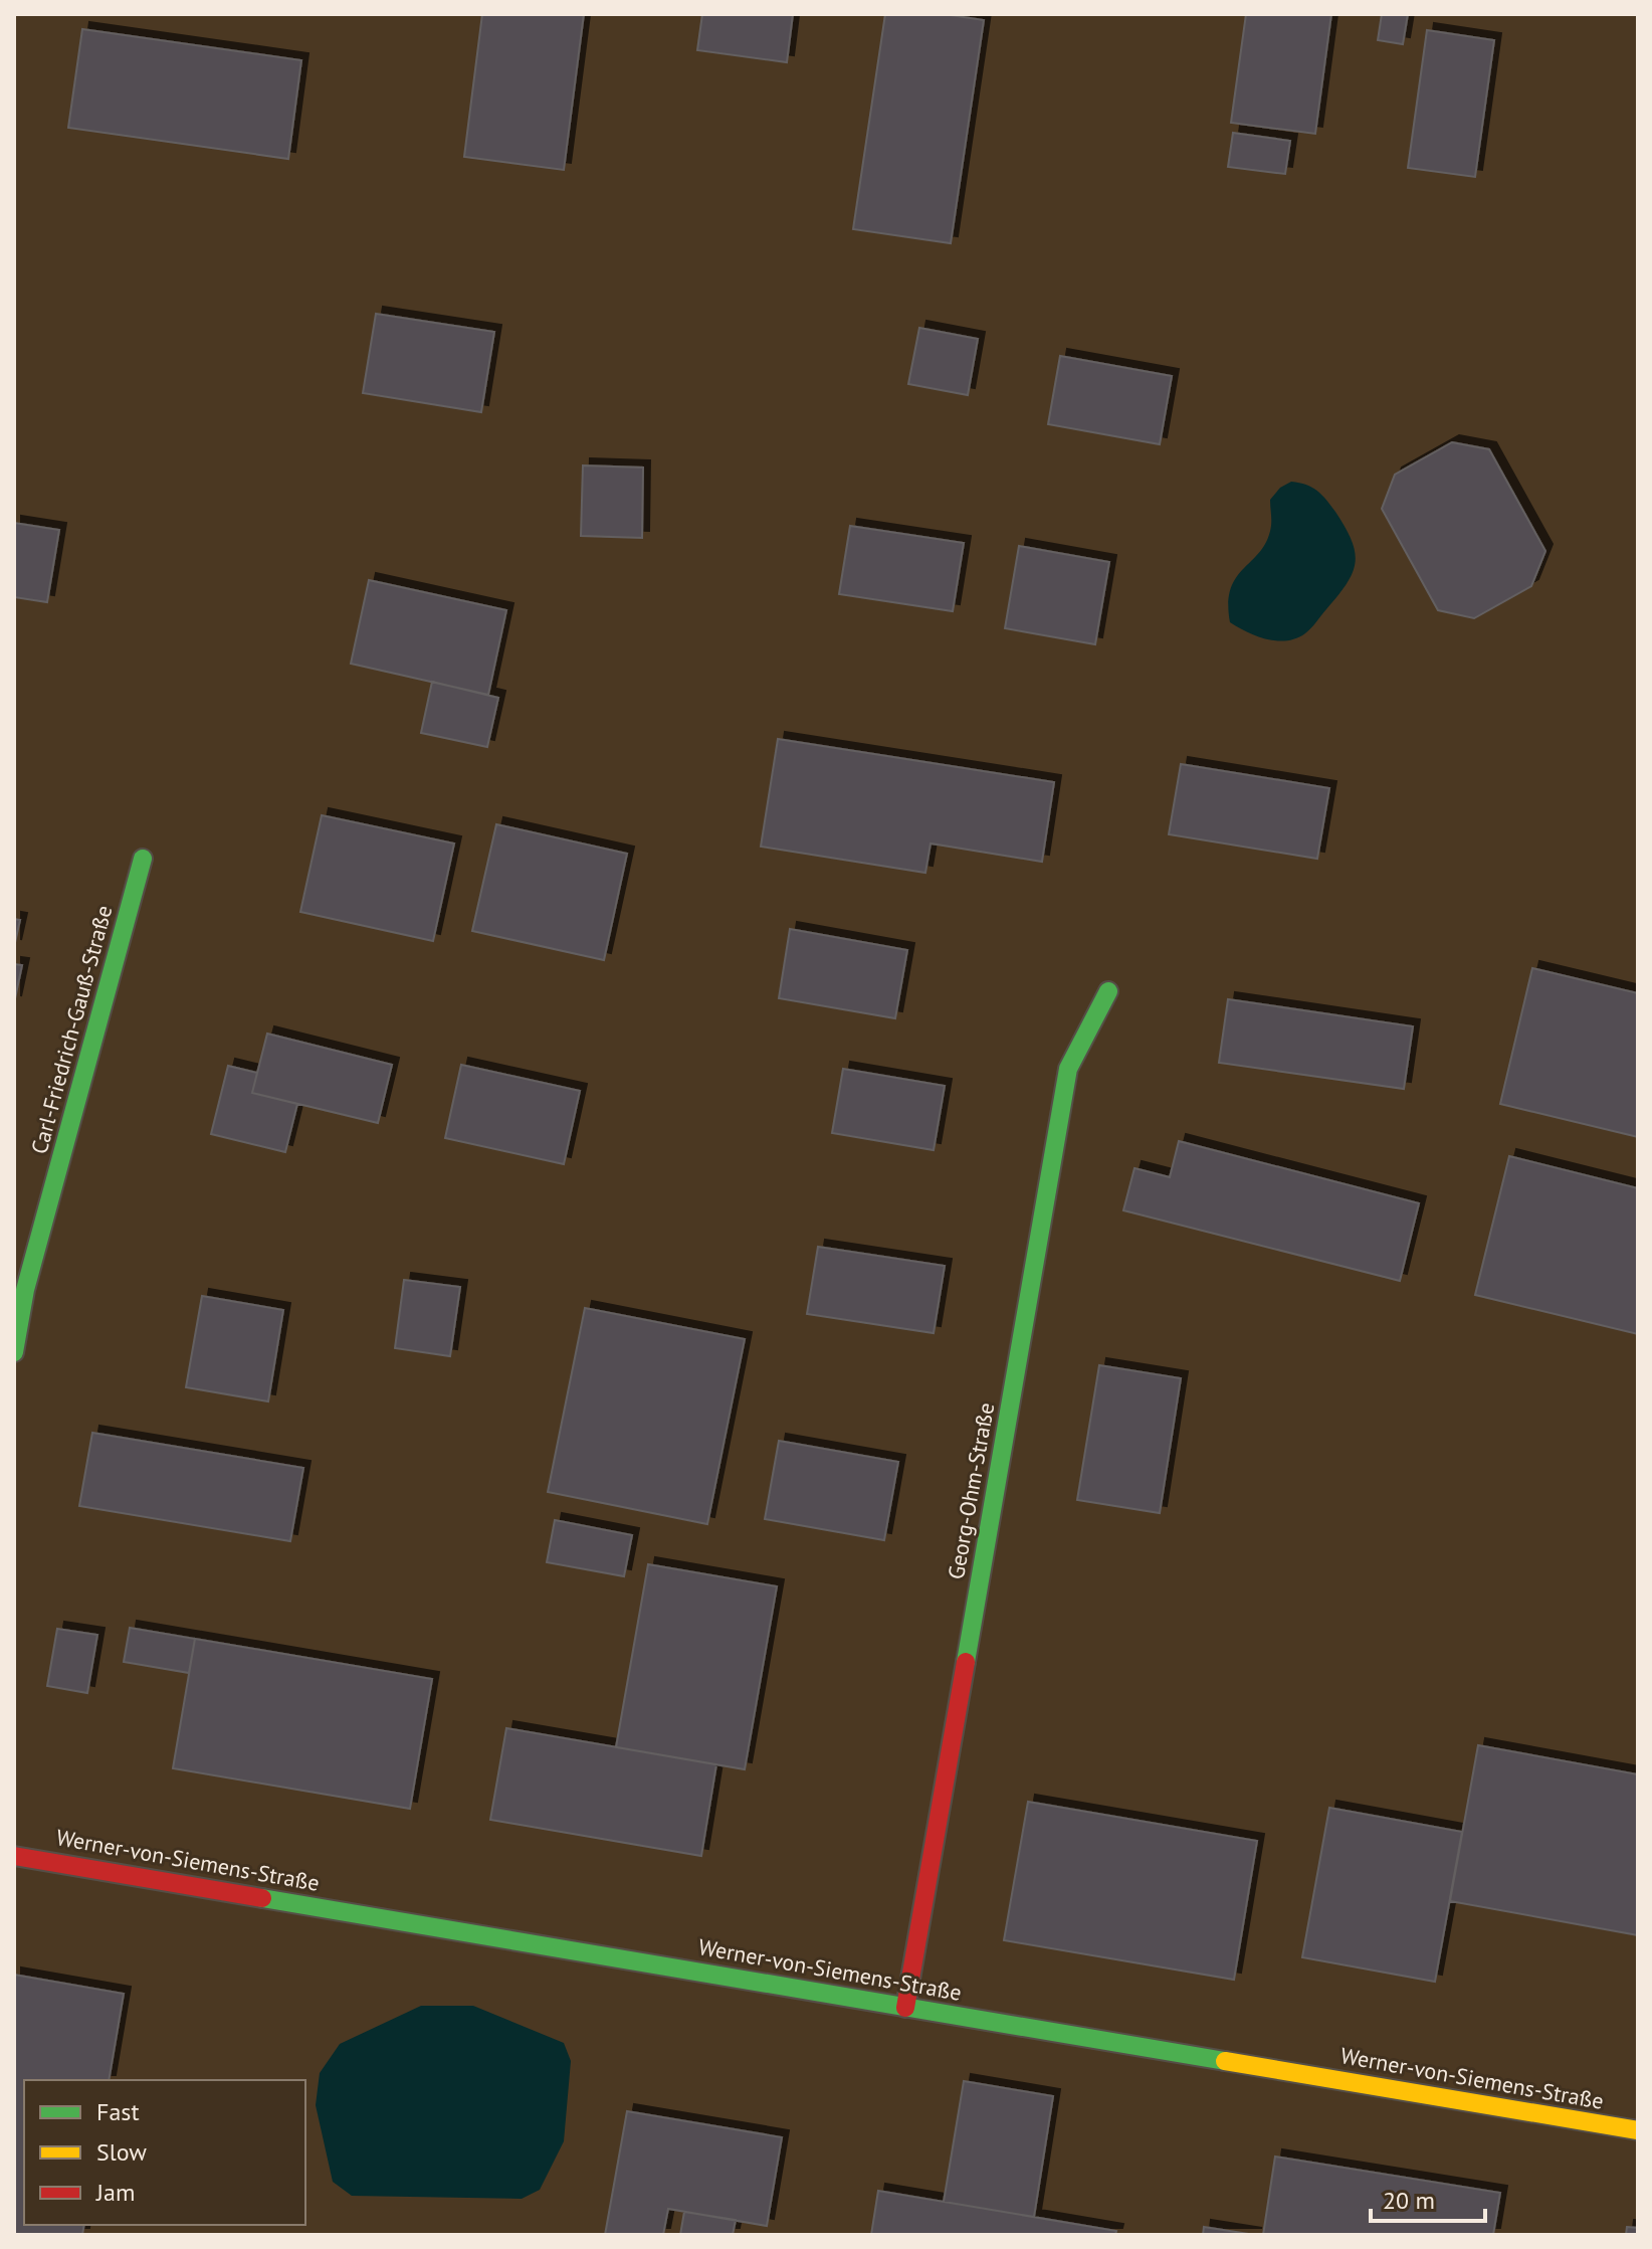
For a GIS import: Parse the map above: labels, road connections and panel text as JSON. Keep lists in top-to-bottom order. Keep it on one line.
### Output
{"streets":{"street":["Carl-Friedrich-Gauß-Straße","Georg-Ohm-Straße","Werner-von-Siemens-Straße"]},"crossings":[["Georg-Ohm-Straße","Werner-von-Siemens-Straße"]],"legend":["Fast","Slow","Jam"],"scale_bar":"20 m"}
